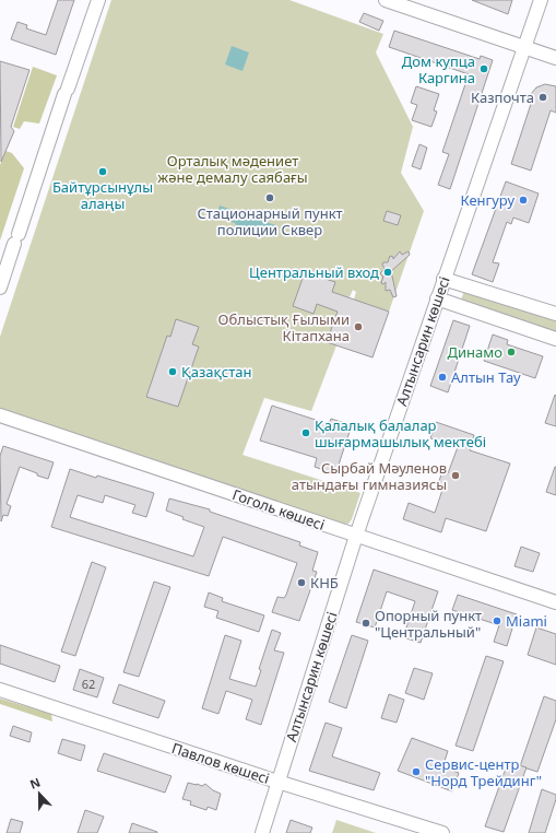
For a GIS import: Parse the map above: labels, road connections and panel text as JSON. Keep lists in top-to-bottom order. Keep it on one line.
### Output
{"streets":{"street":["Алтынсарин көшесі","Гоголь көшесі","Павлов көшесі"]},"crossings":[["Алтынсарин көшесі","Гоголь көшесі"],["Алтынсарин көшесі","Павлов көшесі"]],"parks":["Орталық мәдениет және демалу саябағы"],"places":["Дом купца Каргина","Казпочта","Байтұрсынұлы алаңы","Стационарный пункт полиции Сквер","Кенгуру","Центральный вход","Облыстық Ғылыми Кітапхана","Динамо","Қазақстан","Алтын Тау","Қалалық балалар шығармашылық мектебі","Сырбай Мәуленов атындағы гимназиясы","КНБ","Miami","Опорный пункт \"Центральный\"","Сервис-центр \"Норд Трейдинг\""],"house_numbers":["62"],"north":"top"}
